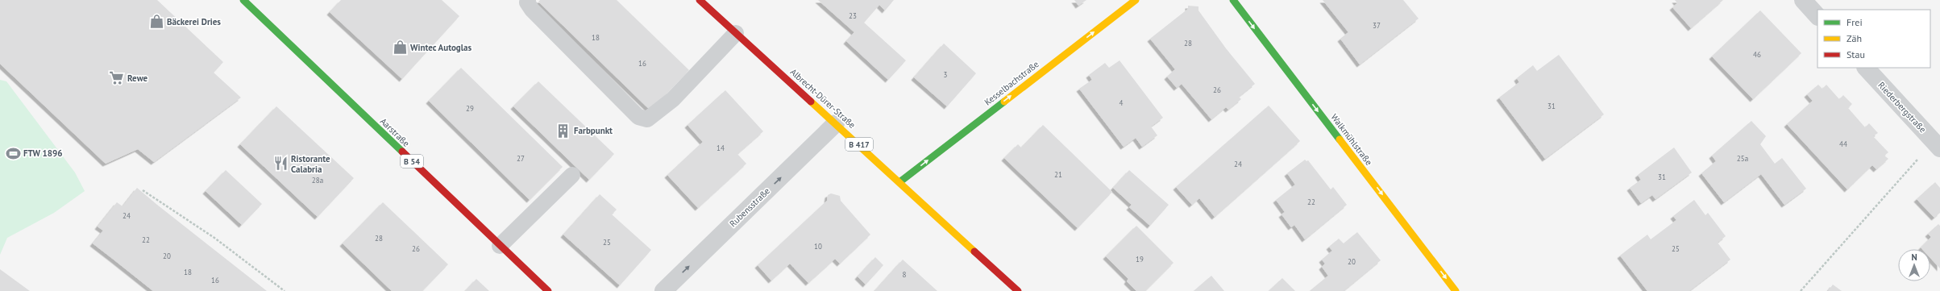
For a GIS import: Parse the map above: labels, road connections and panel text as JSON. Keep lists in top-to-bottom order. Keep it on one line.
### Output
{"streets":{"main road":["Kesselbachstraße","Albrecht-Dürer-Straße","Aarstraße","Walkmühlstraße","B 417","B 54"],"street":["Riederbergstraße","Rubensstraße"]},"crossings":[["Kesselbachstraße","Albrecht-Dürer-Straße"],["Albrecht-Dürer-Straße","Rubensstraße"]],"one_way":["Kesselbachstraße","Walkmühlstraße","Rubensstraße"],"places":{"shop":["Bäckerei Dries","Wintec Autoglas"],"supermarket":["Rewe"],"building":["Farbpunkt"],"sports":["FTW 1896"],"restaurant":["Ristorante Calabria"]},"house_numbers":["23","37","18","28","46","16","3","26","4","31","29","44","14","27","25a","24","21","31","28a","22","24","28","22","25","10","26","25","20","19","20","18","8","16"],"legend":["Frei","Zäh","Stau"],"north":"top"}
